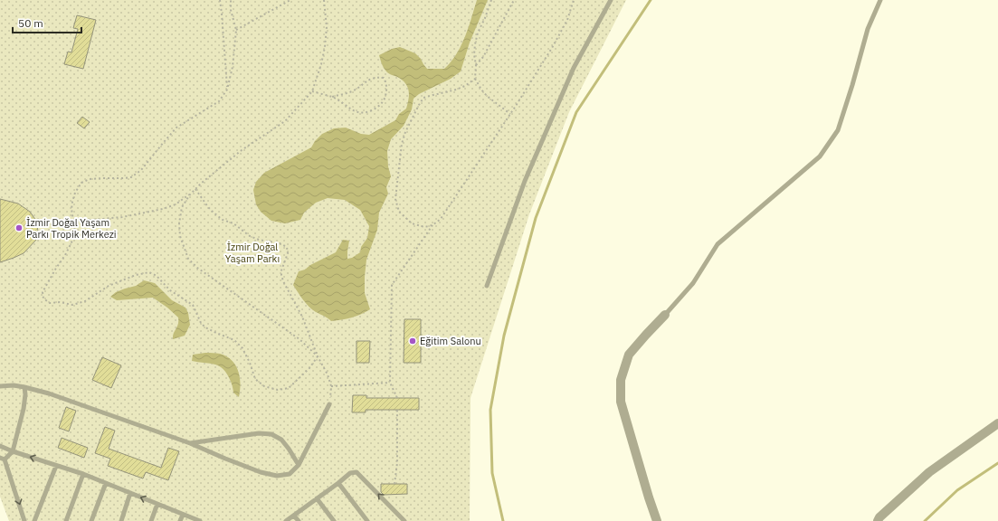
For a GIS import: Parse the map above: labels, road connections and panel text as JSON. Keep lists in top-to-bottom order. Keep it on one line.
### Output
{"parks":["İzmir Doğal Yaşam Parkı"],"places":["İzmir Doğal Yaşam Parkı Tropik Merkezi","Eğitim Salonu"],"scale_bar":"50 m"}
